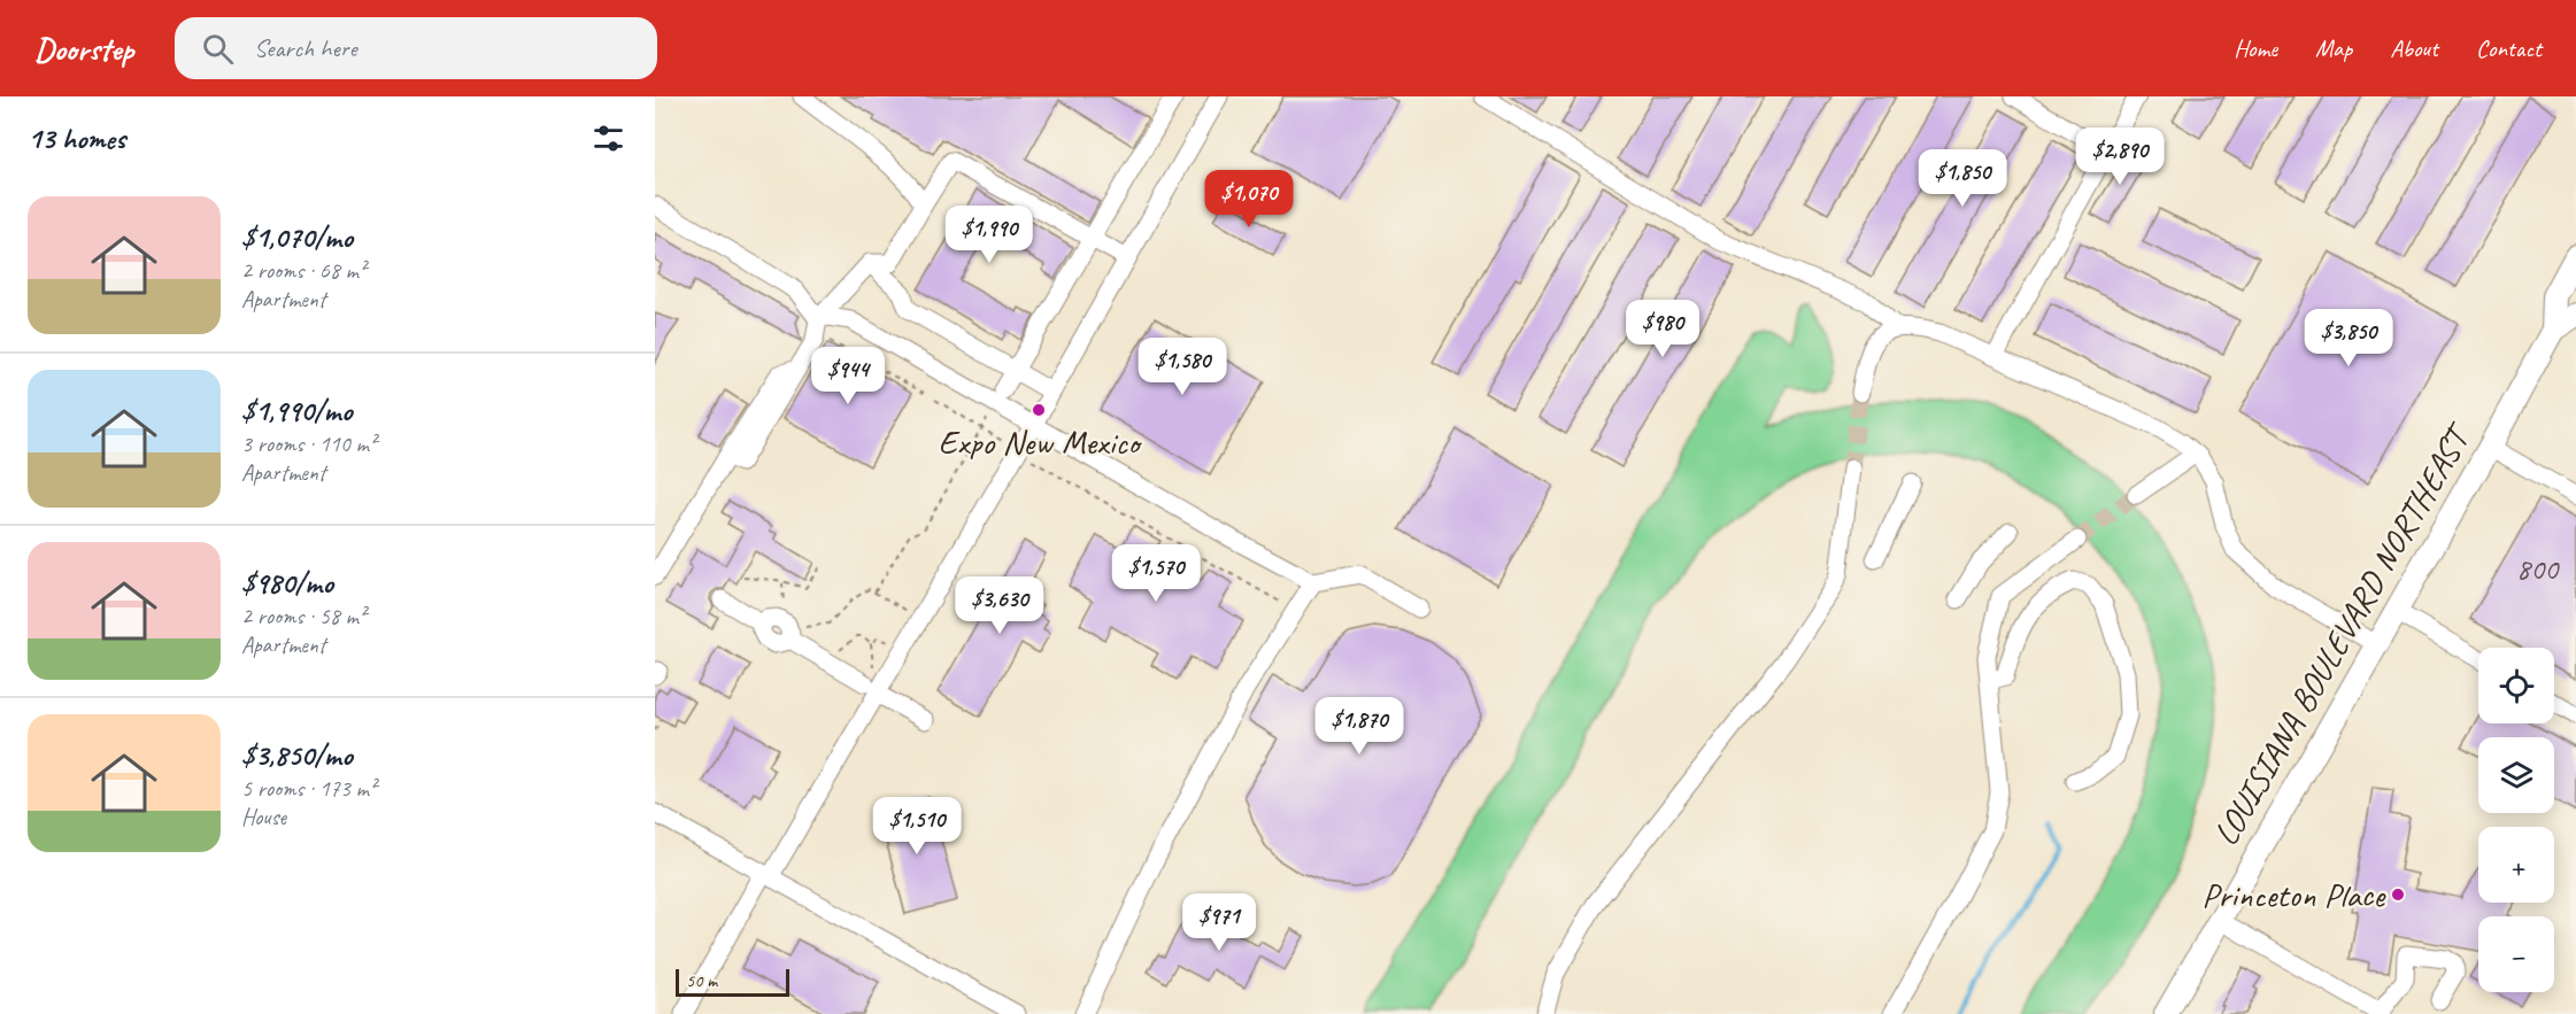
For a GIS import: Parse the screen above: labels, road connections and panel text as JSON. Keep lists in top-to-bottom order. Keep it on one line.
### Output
{"streets":{"main road":["LOUISIANA BOULEVARD NORTHEAST"]},"places":["Expo New Mexico","Princeton Place"],"house_numbers":["800"],"scale_bar":"50 m","page":{"header":"Doorstep","search":"Search here","nav":["Home","Map","About","Contact"],"heading":"13 homes","price":["$2,890","$1,850","$1,070","$1,990","$980","$3,850","$1,580","$944","$1,570","$3,630","$1,870","$1,510","$971"],"list":[{"name":"$1,070/mo","note":"2 rooms · 68 m² · Apartment"},{"name":"$1,990/mo","note":"3 rooms · 110 m² · Apartment"},{"name":"$980/mo","note":"2 rooms · 58 m² · Apartment"},{"name":"$3,850/mo","note":"5 rooms · 173 m² · House"}],"map_buttons":["+","−"],"scale":"50 m"}}
